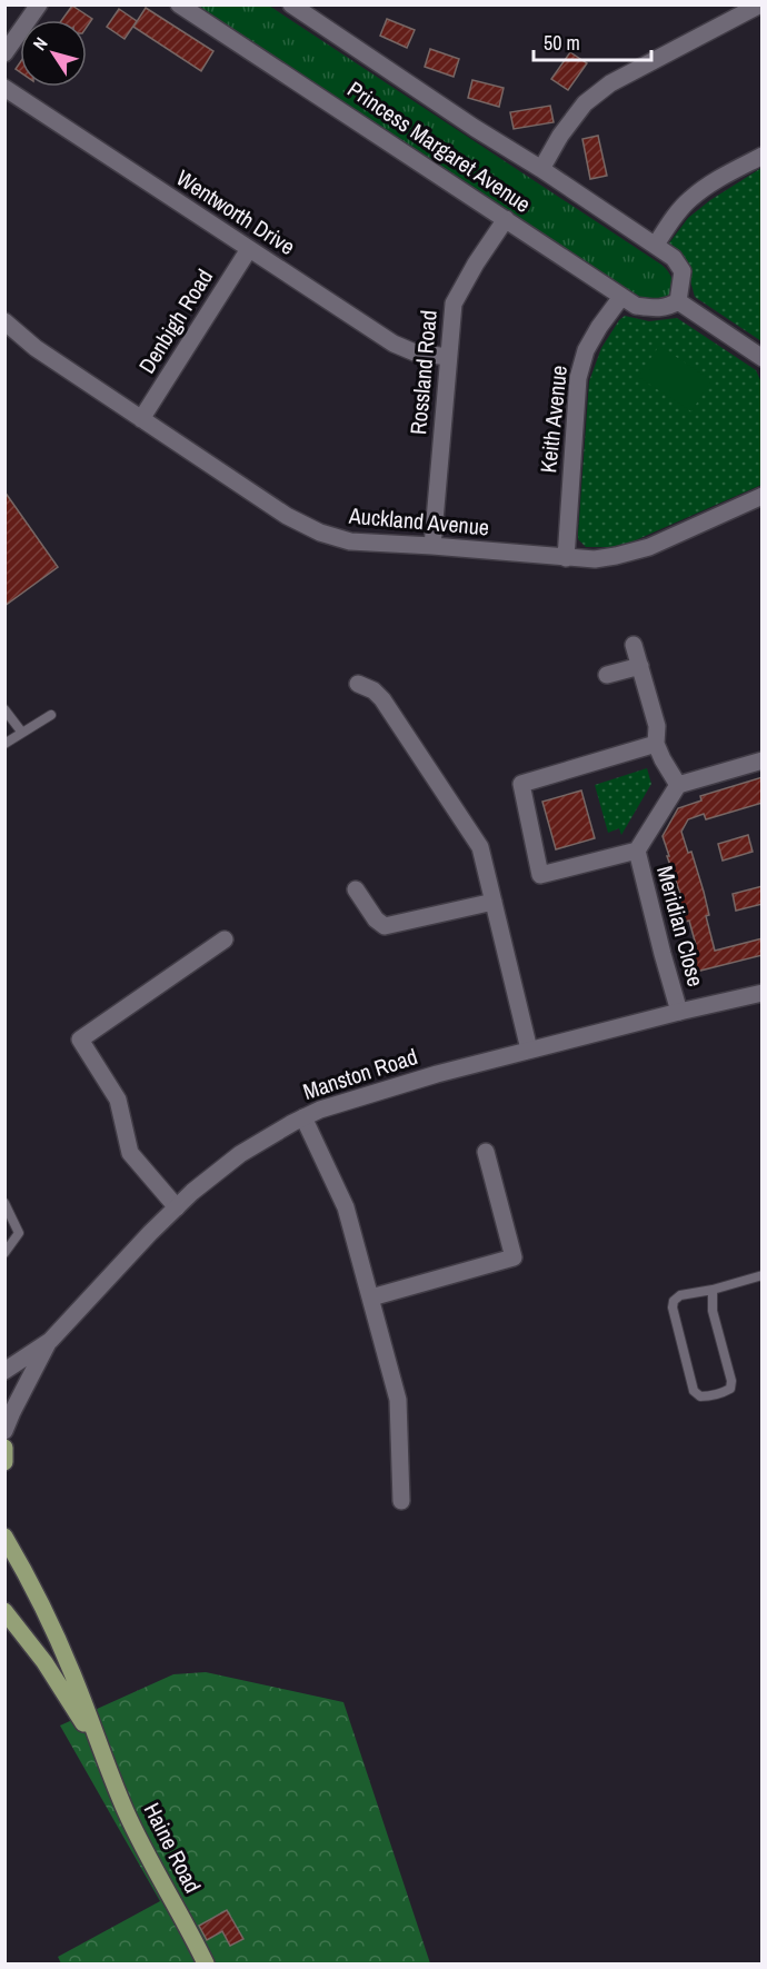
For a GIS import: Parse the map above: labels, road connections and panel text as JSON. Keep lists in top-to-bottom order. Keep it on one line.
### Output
{"streets":{"main road":["Haine Road"],"street":["Princess Margaret Avenue","Wentworth Drive","Denbigh Road","Rossland Road","Keith Avenue","Auckland Avenue","Meridian Close","Manston Road"]},"crossings":[["Princess Margaret Avenue","Rossland Road"],["Princess Margaret Avenue","Keith Avenue"],["Wentworth Drive","Denbigh Road"],["Wentworth Drive","Rossland Road"],["Denbigh Road","Auckland Avenue"],["Rossland Road","Auckland Avenue"],["Keith Avenue","Auckland Avenue"],["Meridian Close","Manston Road"]],"scale_bar":"50 m","north":"top left"}
